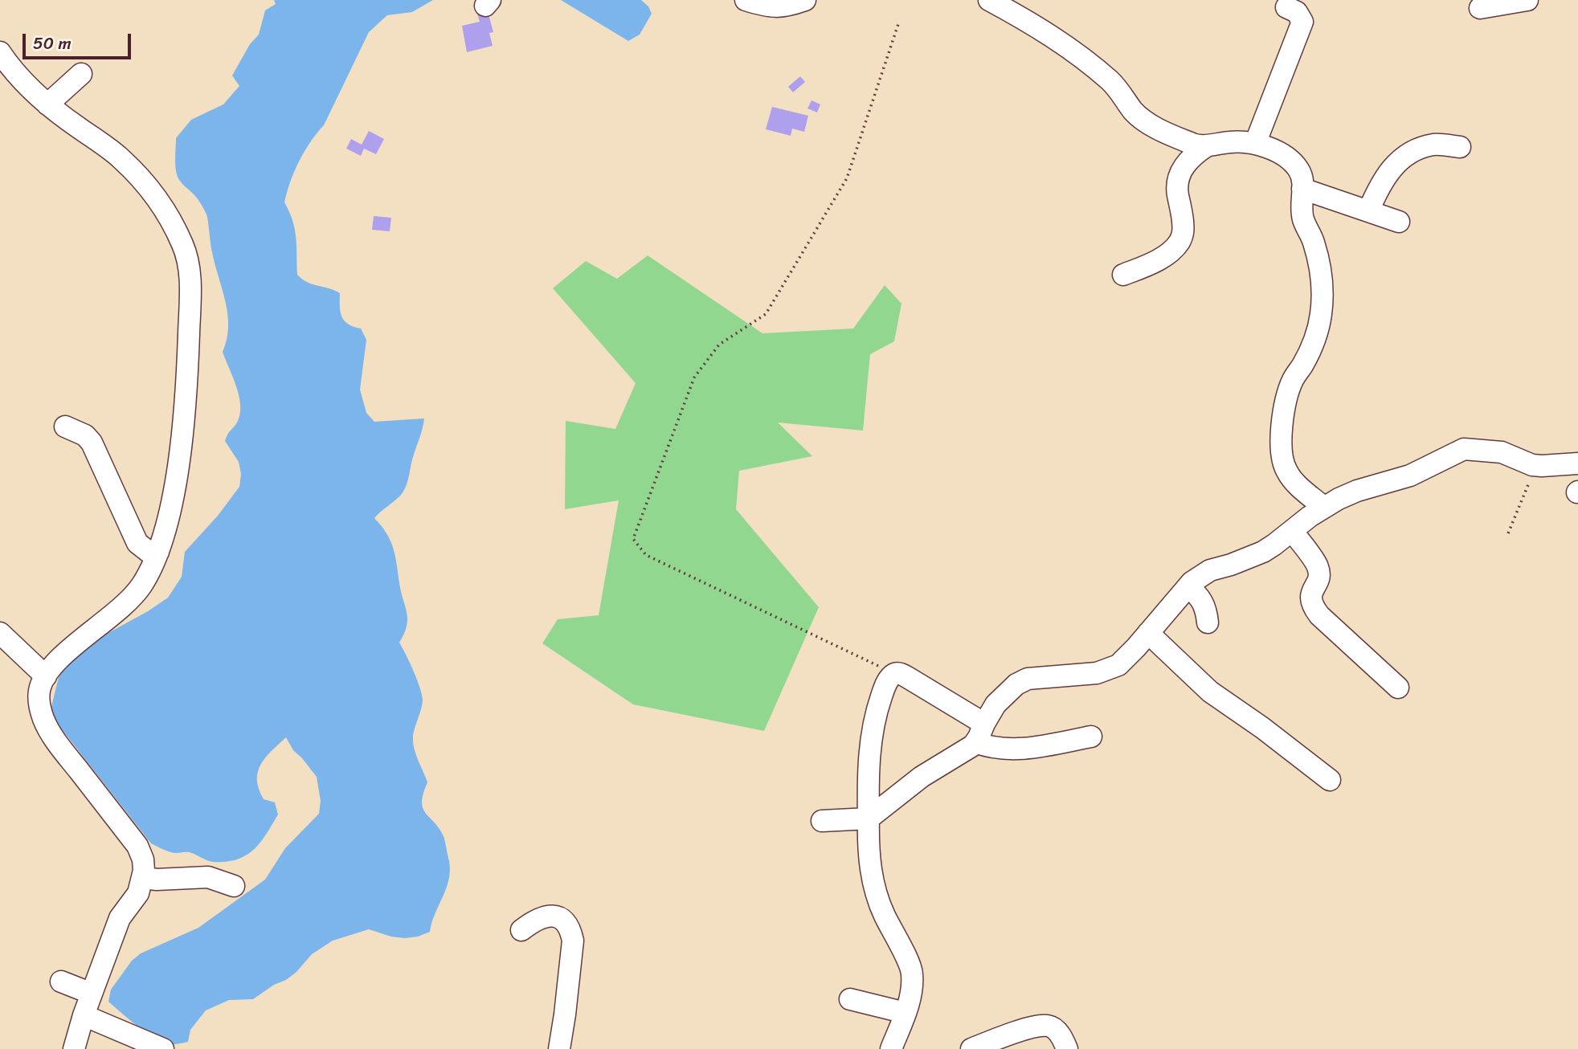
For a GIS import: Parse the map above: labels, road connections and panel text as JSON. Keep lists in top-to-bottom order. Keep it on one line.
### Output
{"scale_bar":"50 m"}
